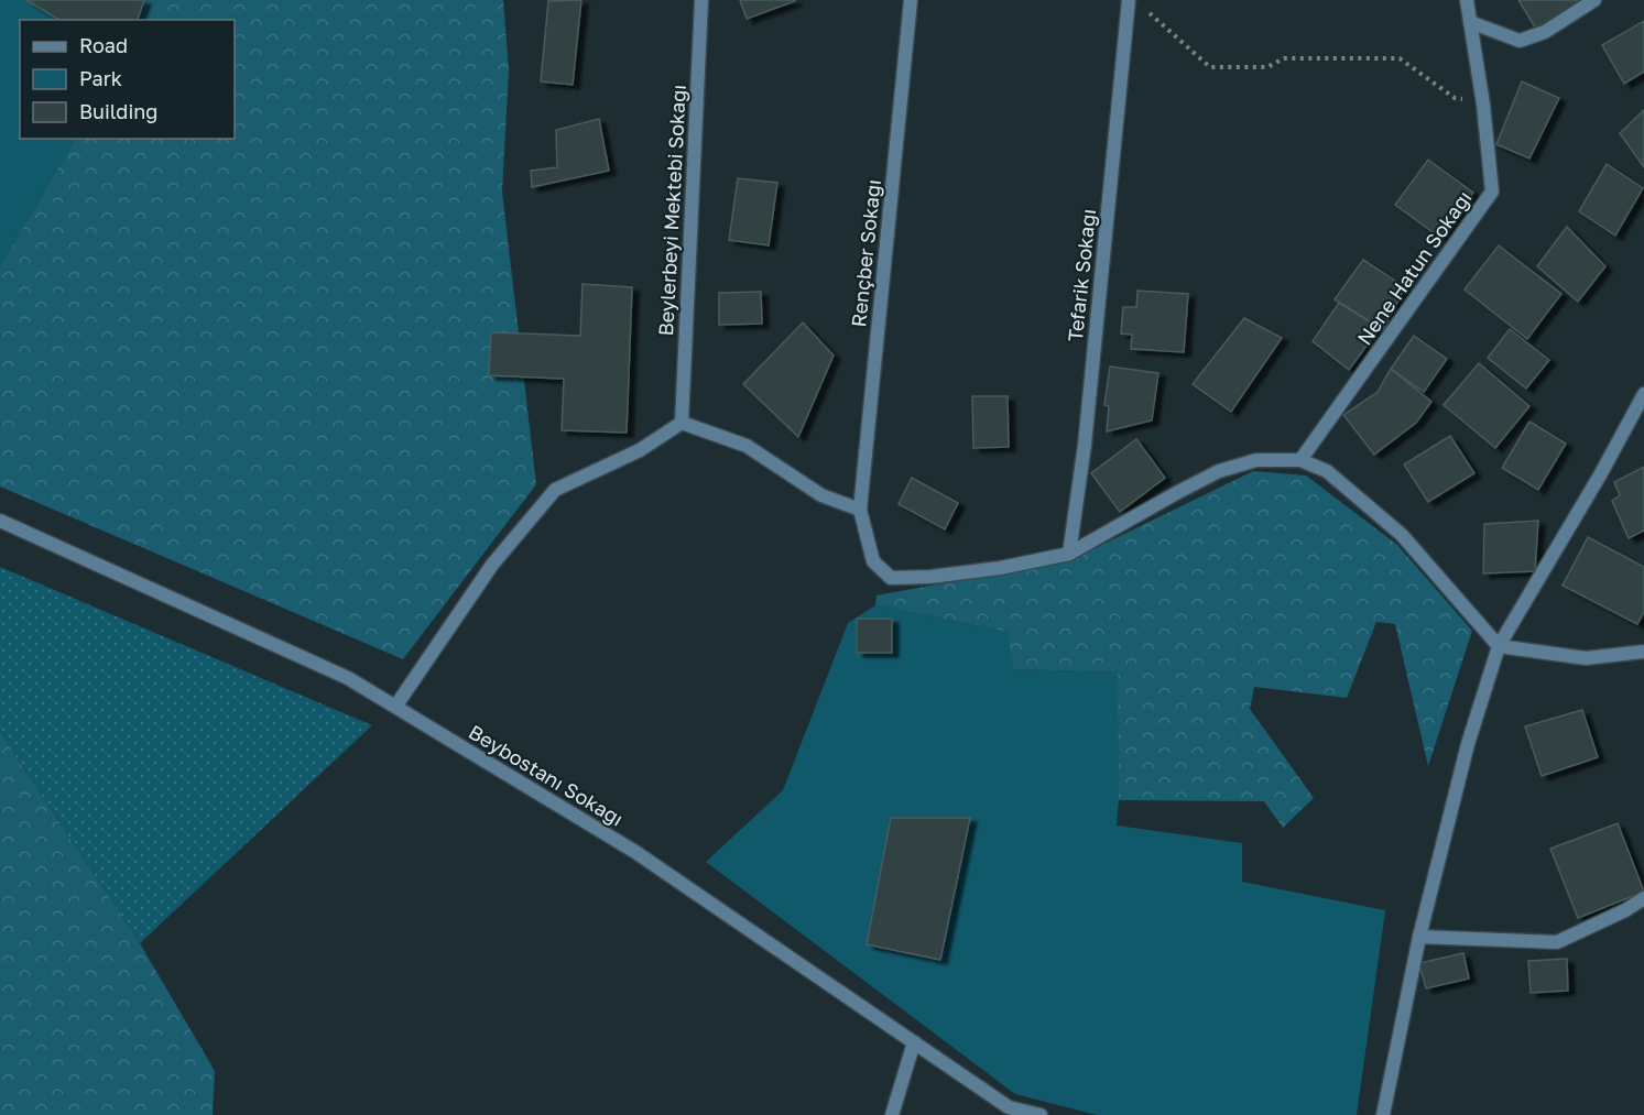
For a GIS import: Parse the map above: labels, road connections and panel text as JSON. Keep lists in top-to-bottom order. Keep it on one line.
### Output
{"streets":{"street":["Beylerbeyi Mektebi Sokağı","Rençber Sokağı","Nene Hatun Sokağı","Tefarik Sokağı","Beybostanı Sokağı"]},"crossings":[["Rençber Sokağı","Tefarik Sokağı"]],"legend":["Road","Park","Building"]}
